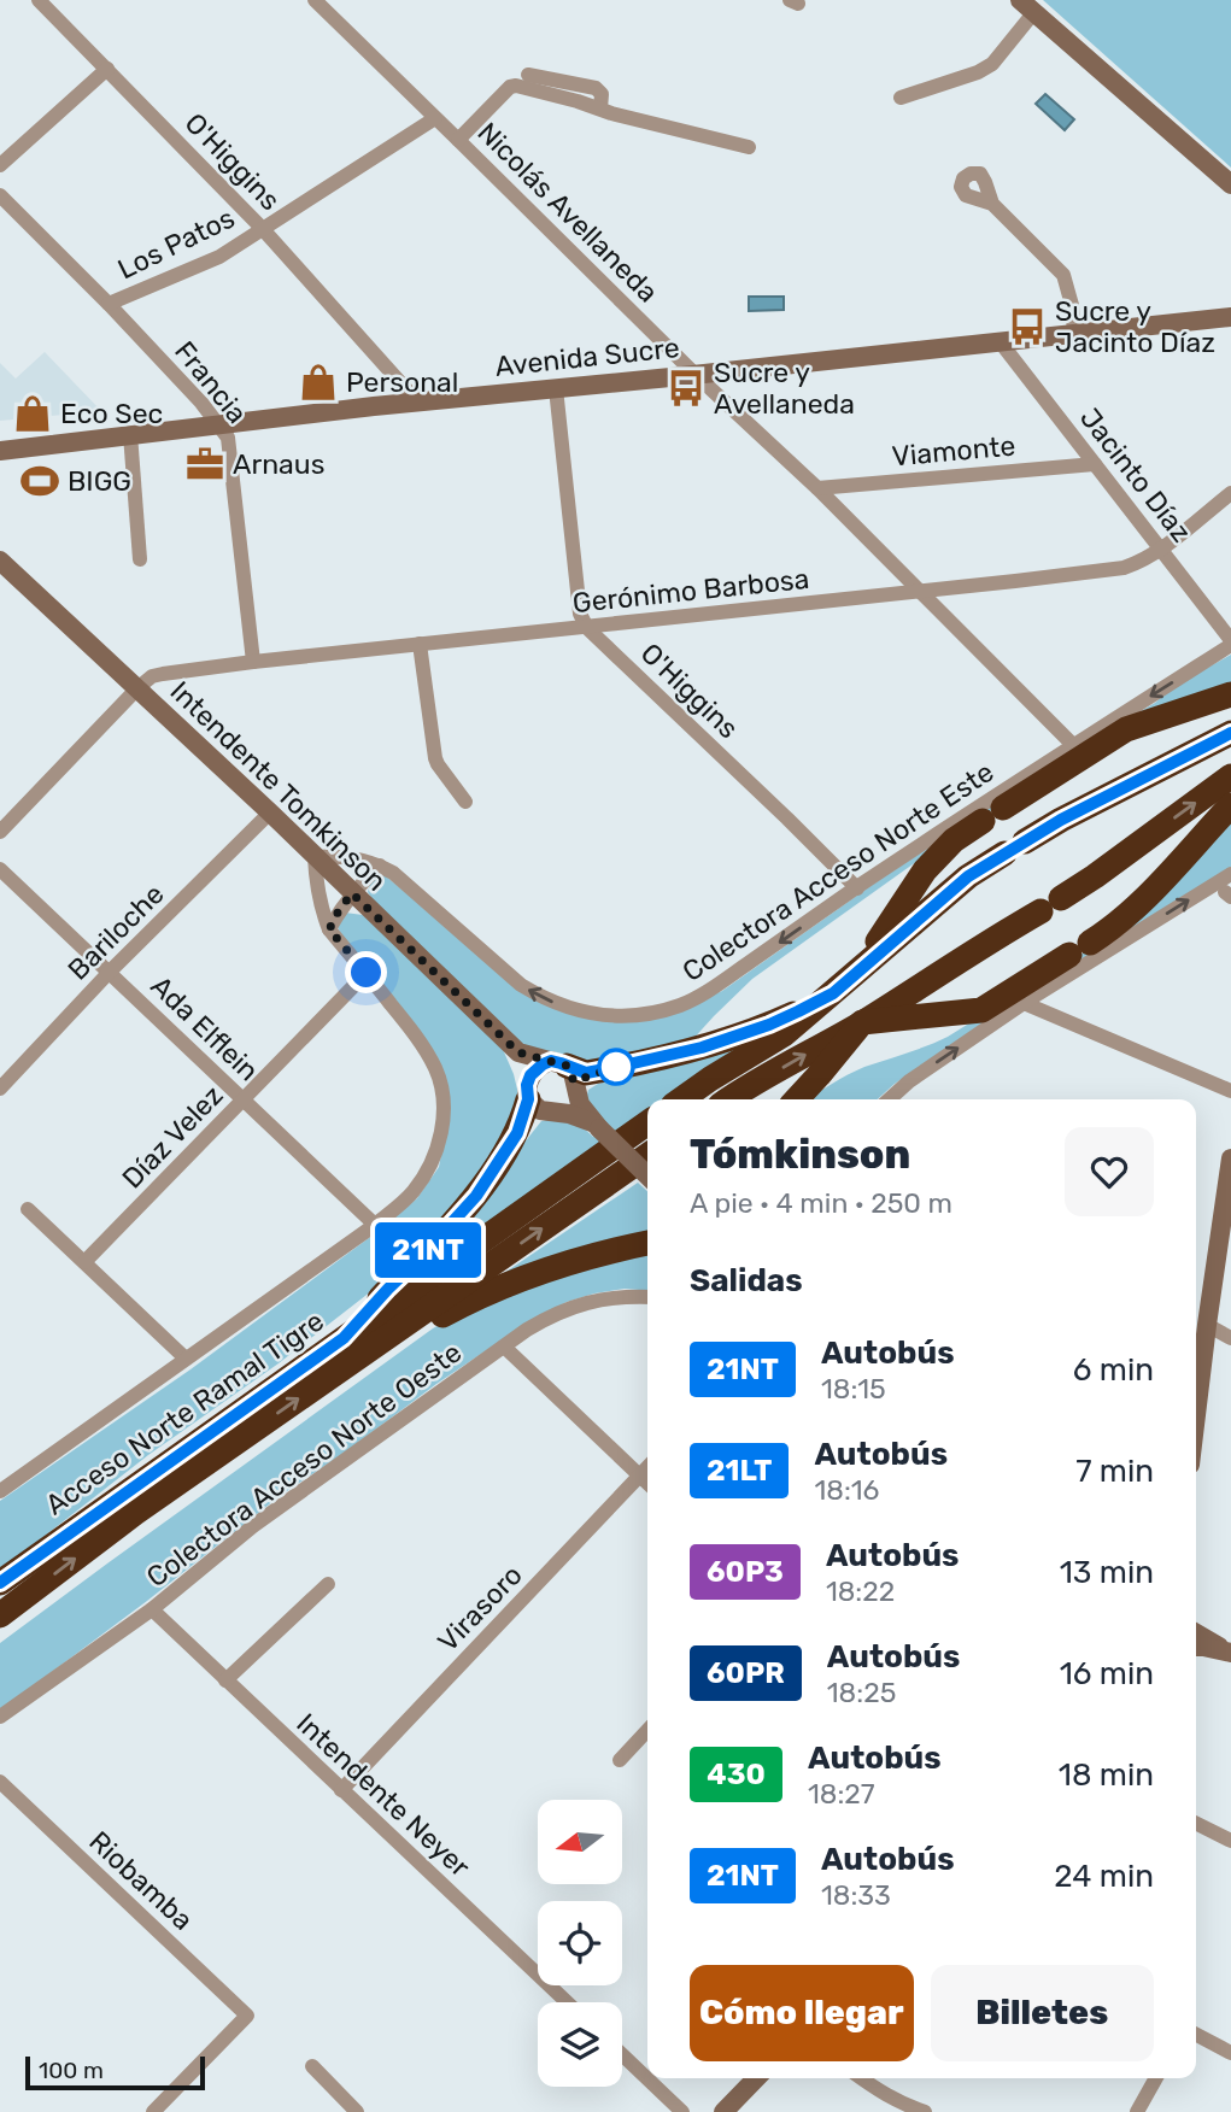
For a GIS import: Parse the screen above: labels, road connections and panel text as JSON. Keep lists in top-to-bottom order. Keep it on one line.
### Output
{"streets":{"highway":["Acceso Norte Ramal Tigre"],"street":["O'Higgins","Nicolás Avellaneda","Los Patos","Avenida Sucre","Francia","Viamonte","Jacinto Díaz","Gerónimo Barbosa","Intendente Tomkinson","Colectora Acceso Norte Este","Bariloche","Ada Elflein","Díaz Velez","Colectora Acceso Norte Oeste","Virasoro","Intendente Neyer","Riobamba"]},"crossings":[["O'Higgins","Los Patos"],["O'Higgins","Avenida Sucre"],["O'Higgins","Gerónimo Barbosa"],["O'Higgins","Colectora Acceso Norte Este"],["Nicolás Avellaneda","Los Patos"],["Nicolás Avellaneda","Avenida Sucre"],["Nicolás Avellaneda","Viamonte"],["Nicolás Avellaneda","Gerónimo Barbosa"],["Nicolás Avellaneda","Colectora Acceso Norte Este"],["Los Patos","Francia"],["Avenida Sucre","Francia"],["Avenida Sucre","Jacinto Díaz"],["Francia","Gerónimo Barbosa"],["Viamonte","Jacinto Díaz"],["Jacinto Díaz","Gerónimo Barbosa"],["Jacinto Díaz","Colectora Acceso Norte Este"],["Gerónimo Barbosa","Intendente Tomkinson"],["Intendente Tomkinson","Colectora Acceso Norte Este"],["Intendente Tomkinson","Bariloche"],["Bariloche","Ada Elflein"],["Ada Elflein","Díaz Velez"],["Colectora Acceso Norte Oeste","Intendente Neyer"],["Virasoro","Intendente Neyer"]],"one_way":["Colectora Acceso Norte Este"],"places":{"bus stop":["Sucre y Jacinto Díaz","Sucre y Avellaneda"],"shop":["Personal","Eco Sec"],"office":["Arnaus"],"sports":["BIGG"]},"lines":["bus line 21NT"],"scale_bar":"100 m","north":"left","page":{"on_map":"21NT","heading":[["Tómkinson","A pie · 4 min · 250 m"],"Salidas"],"list":[{"mark":"21NT","name":"Autobús","note":"18:15","value":"6 min"},{"mark":"21LT","name":"Autobús","note":"18:16","value":"7 min"},{"mark":"60P3","name":"Autobús","note":"18:22","value":"13 min"},{"mark":"60PR","name":"Autobús","note":"18:25","value":"16 min"},{"mark":"430","name":"Autobús","note":"18:27","value":"18 min"},{"mark":"21NT","name":"Autobús","note":"18:33","value":"24 min"}],"buttons":["Cómo llegar","Billetes"],"scale":"100 m"}}
